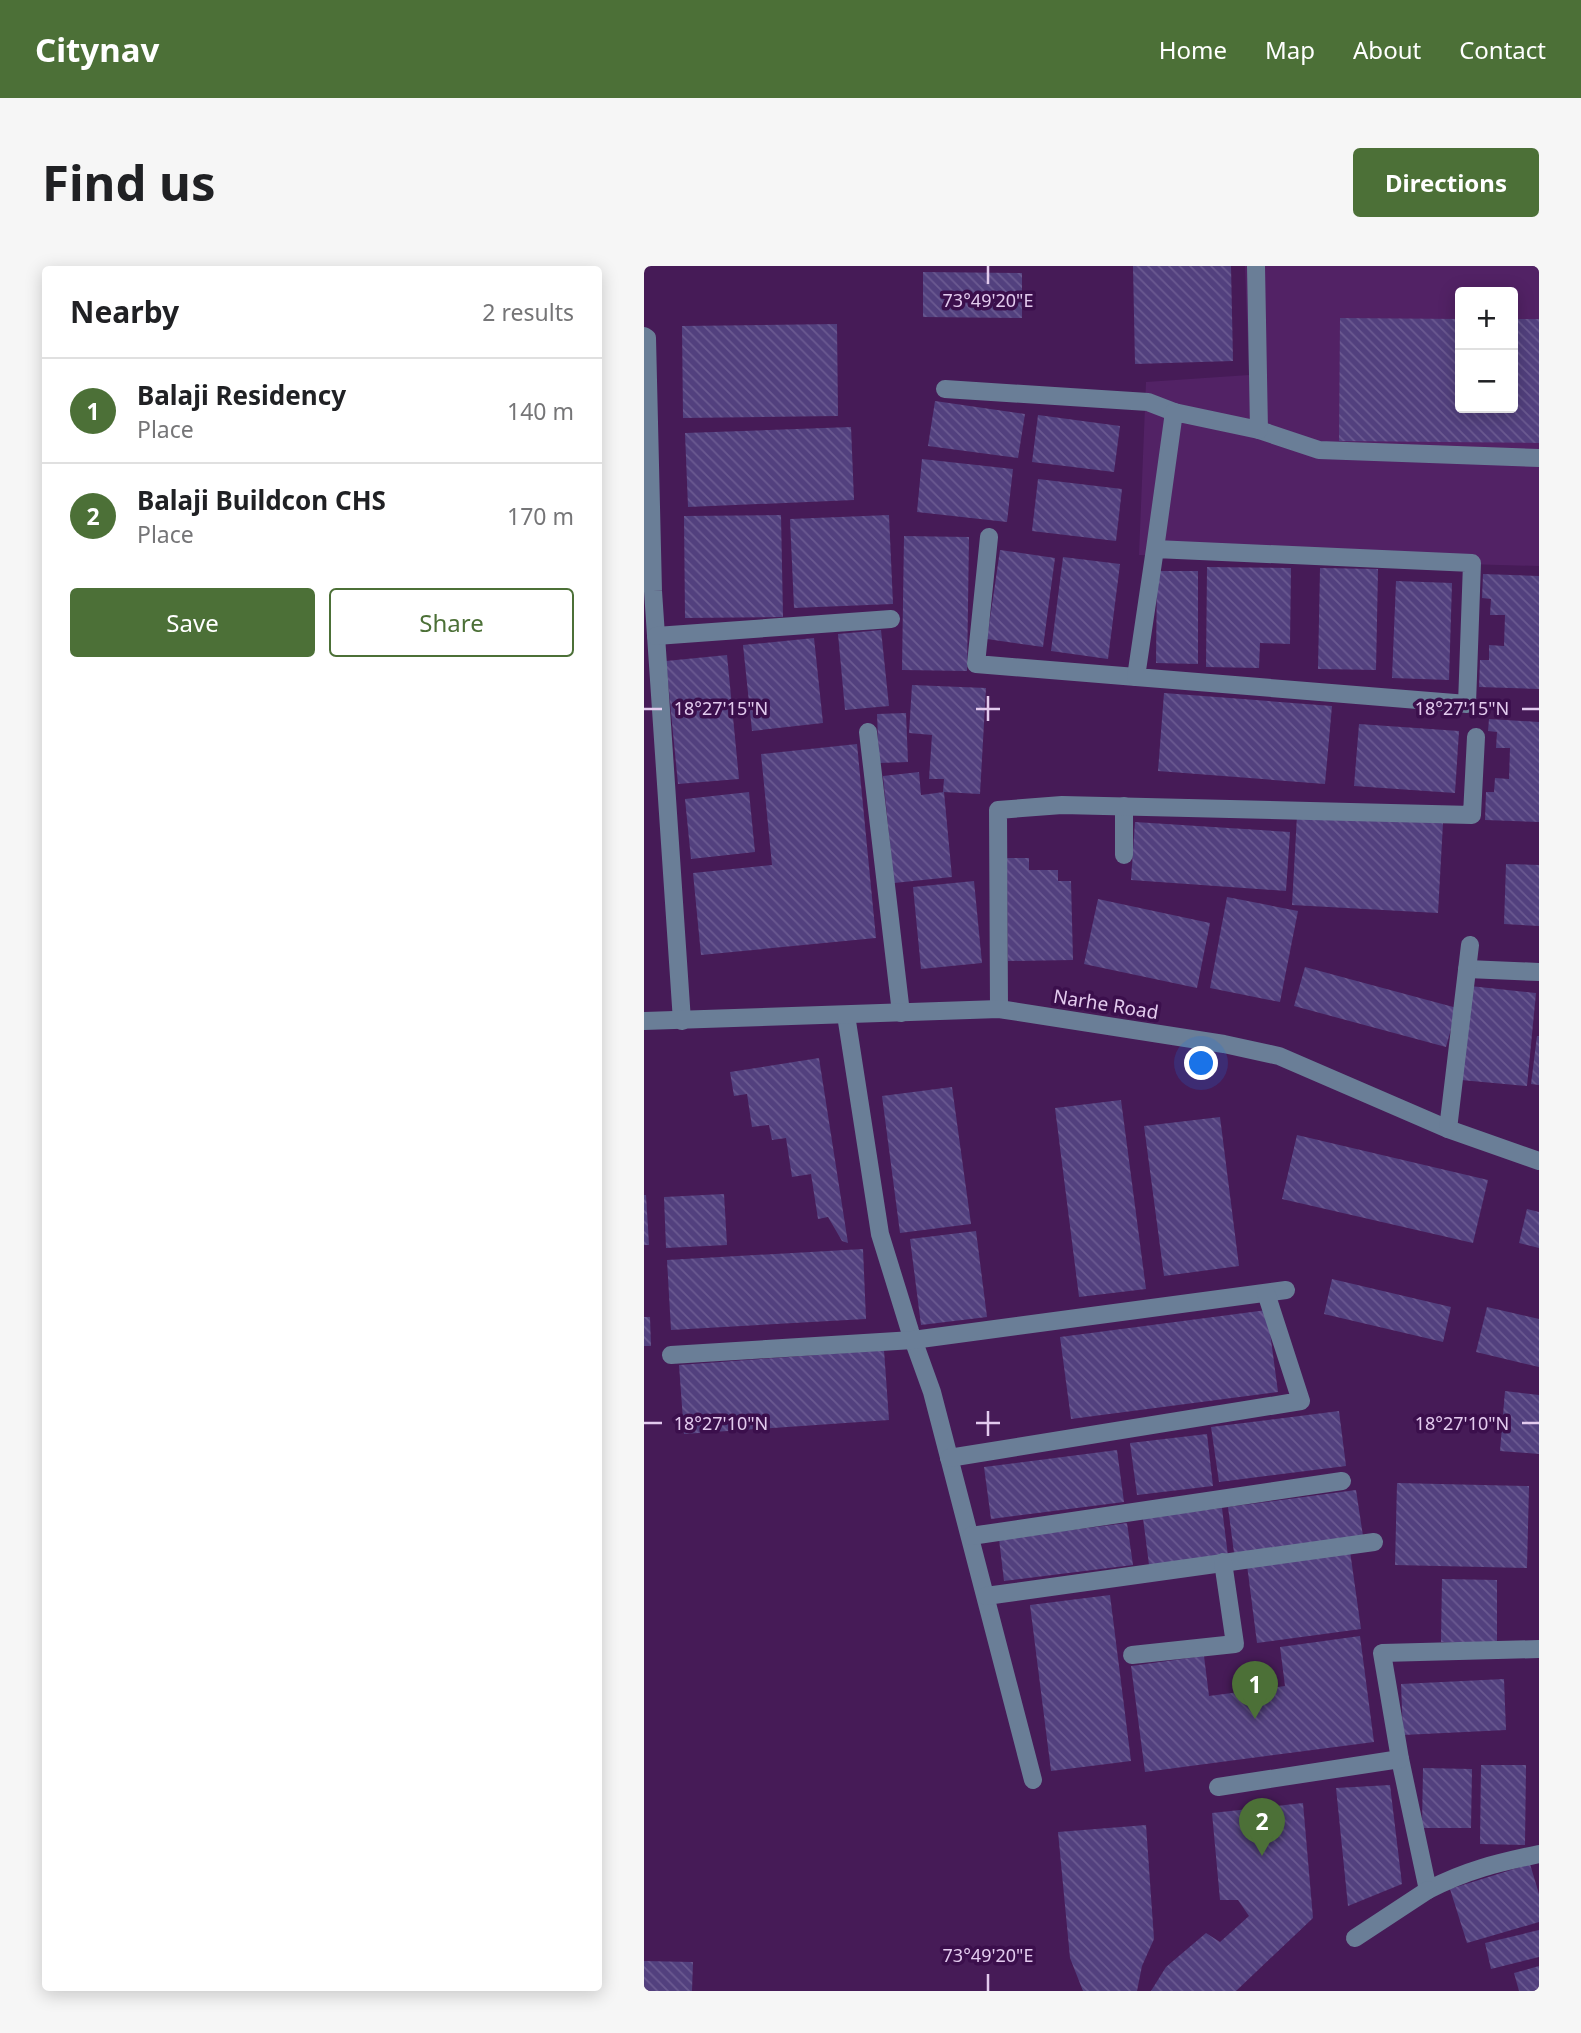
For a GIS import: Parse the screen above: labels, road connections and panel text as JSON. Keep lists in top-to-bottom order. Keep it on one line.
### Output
{"streets":{"street":["Narhe Road"]},"page":{"header":"Citynav","nav":["Home","Map","About","Contact"],"buttons":["Directions",["Save","Share"]],"title":"Find us","heading":["Nearby","2 results"],"map_buttons":["+","−"],"list":[{"mark":"1","name":"Balaji Residency","note":"Place","value":"140 m"},{"mark":"2","name":"Balaji Buildcon CHS","note":"Place","value":"170 m"}],"pins":["1","2"]},"coordinates":["73°49'20\"E","18°27'15\"N","18°27'10\"N"]}
